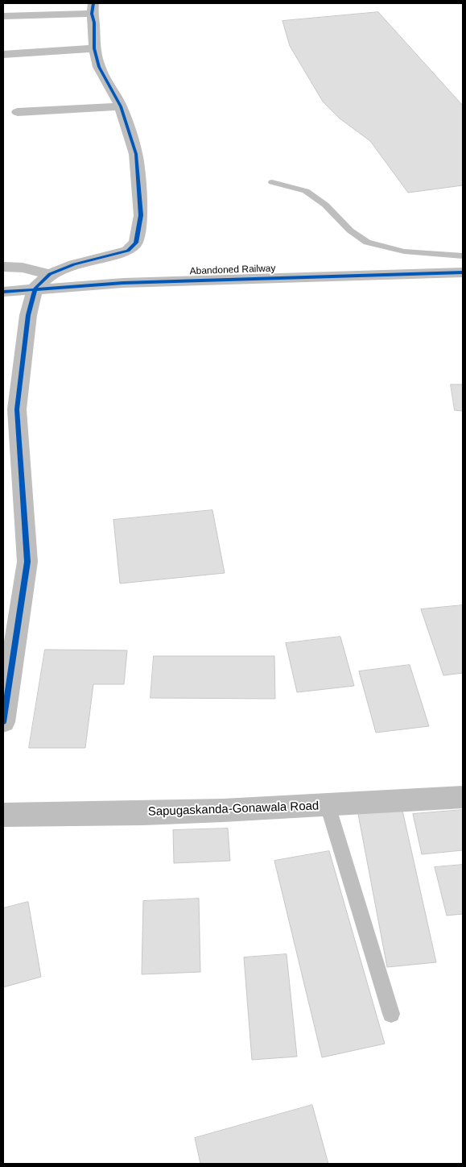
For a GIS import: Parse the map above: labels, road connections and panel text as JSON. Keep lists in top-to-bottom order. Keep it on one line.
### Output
{"streets":{"street":["Abandoned Railway","Sapugaskanda-Gonawala Road"]}}
